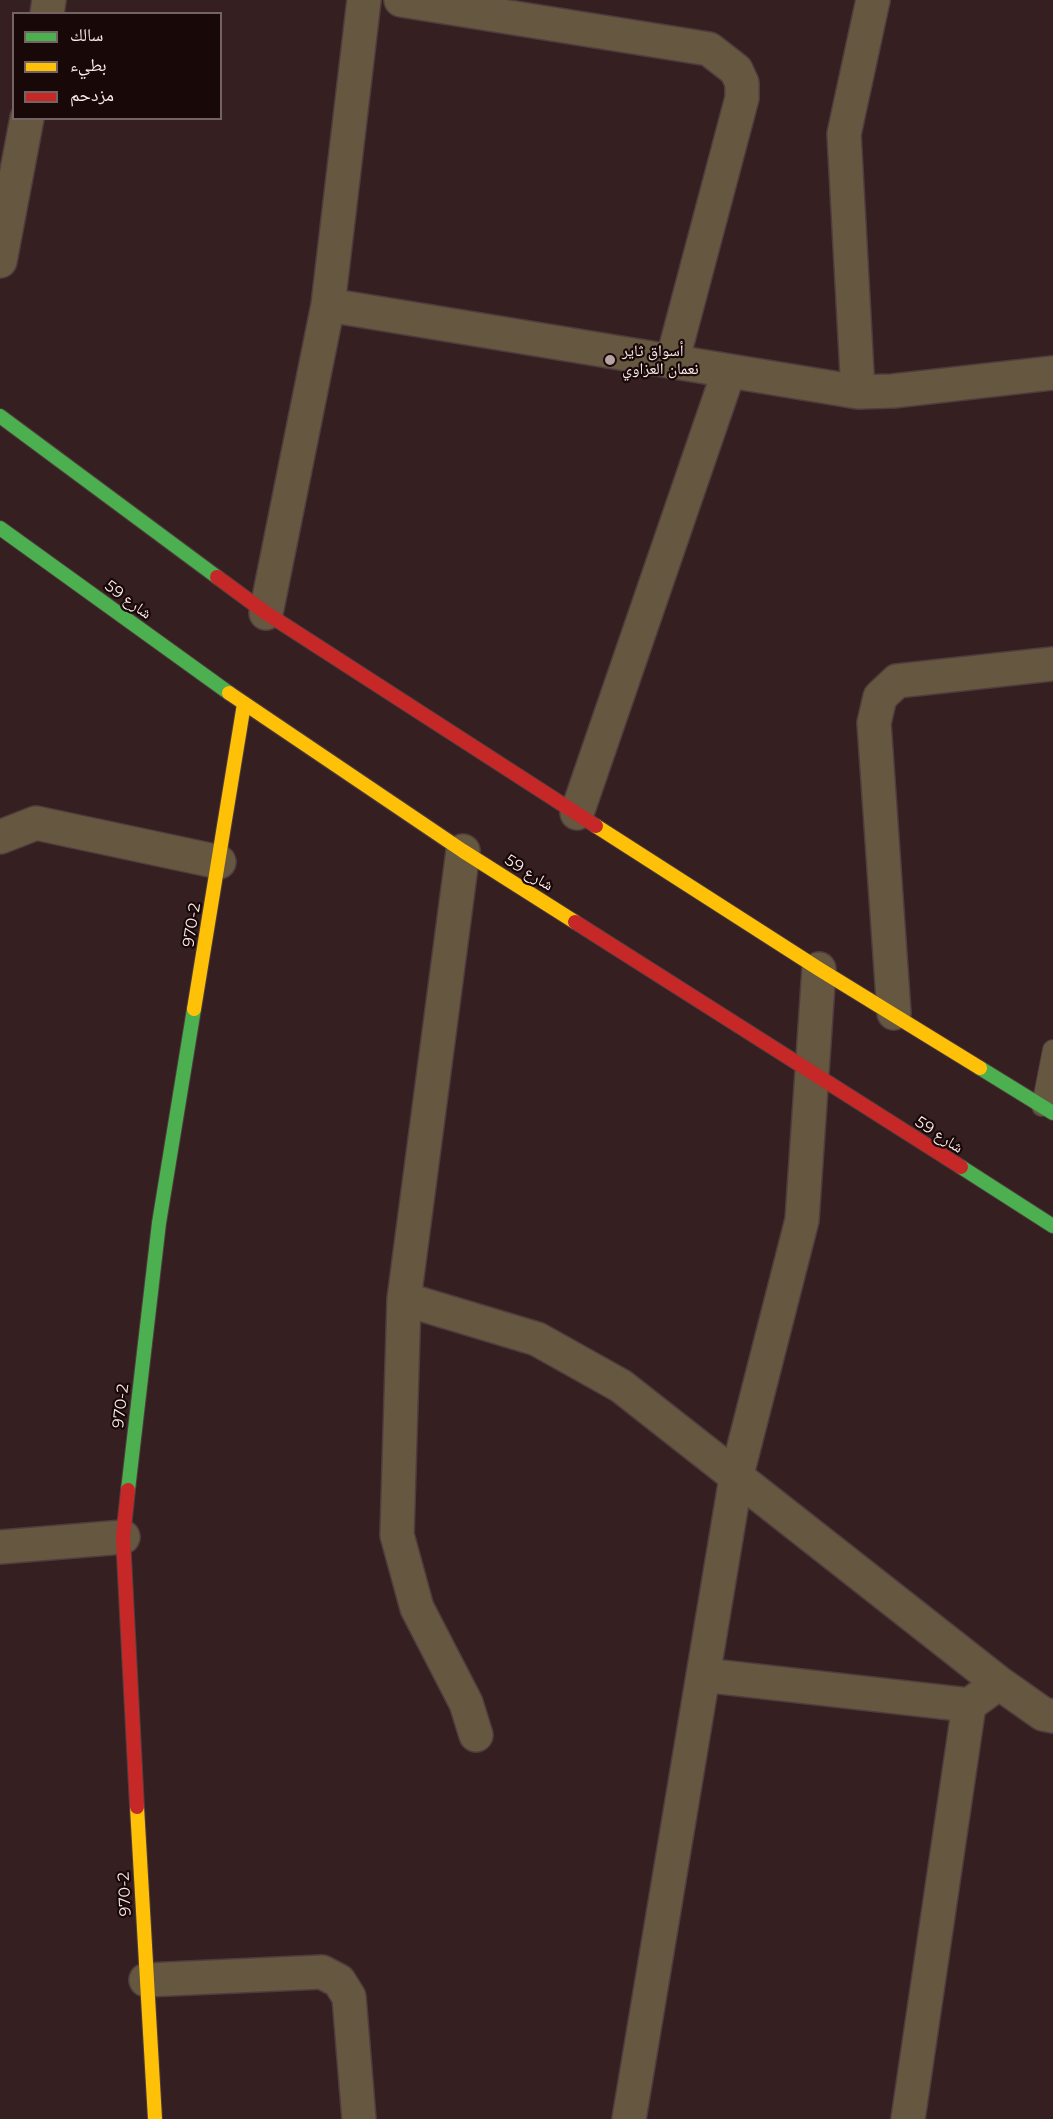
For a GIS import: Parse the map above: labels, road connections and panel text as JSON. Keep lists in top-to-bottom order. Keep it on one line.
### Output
{"streets":{"street":["شارع 59","970-2"]},"crossings":[["شارع 59","970-2"]],"places":["أسواق ثاير نعمان العزاوي"],"legend":["سالك","بطيء","مزدحم"]}
